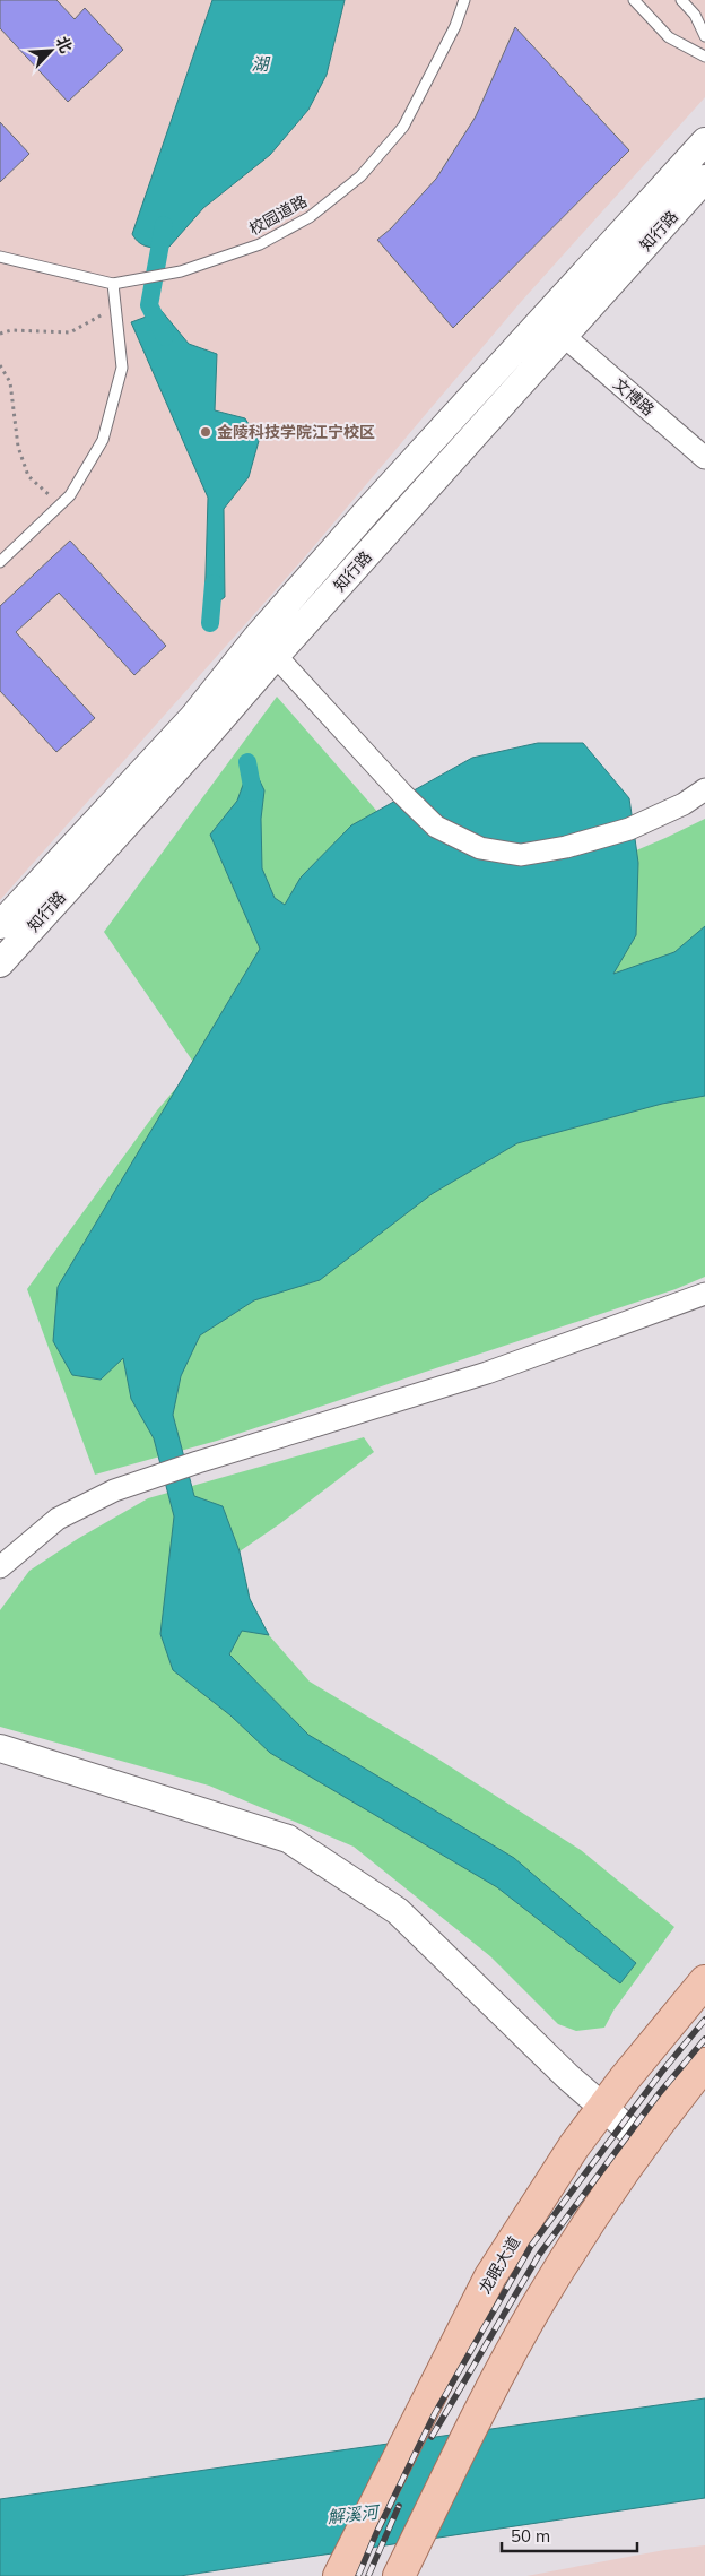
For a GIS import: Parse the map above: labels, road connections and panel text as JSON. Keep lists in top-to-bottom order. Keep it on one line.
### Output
{"streets":{"main road":["龙眠大道"],"street":["知行路","文博路"],"lane":["校园道路"]},"crossings":[["知行路","文博路"]],"water":["湖","解溪河"],"places":["金陵科技学院江宁校区"],"scale_bar":"50 m","north":"top right"}
